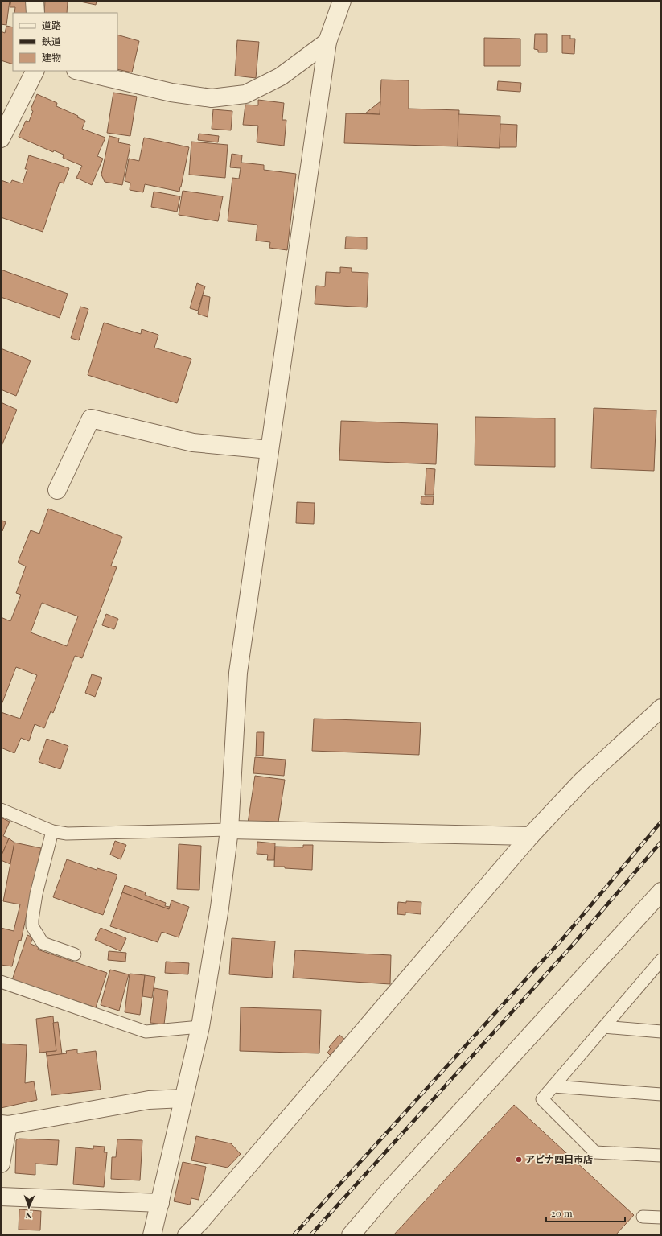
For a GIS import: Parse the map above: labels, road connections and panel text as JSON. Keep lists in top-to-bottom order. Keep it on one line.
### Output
{"places":["アピナ四日市店"],"legend":["道路","鉄道","建物"],"scale_bar":"20 m","north":"bottom"}
